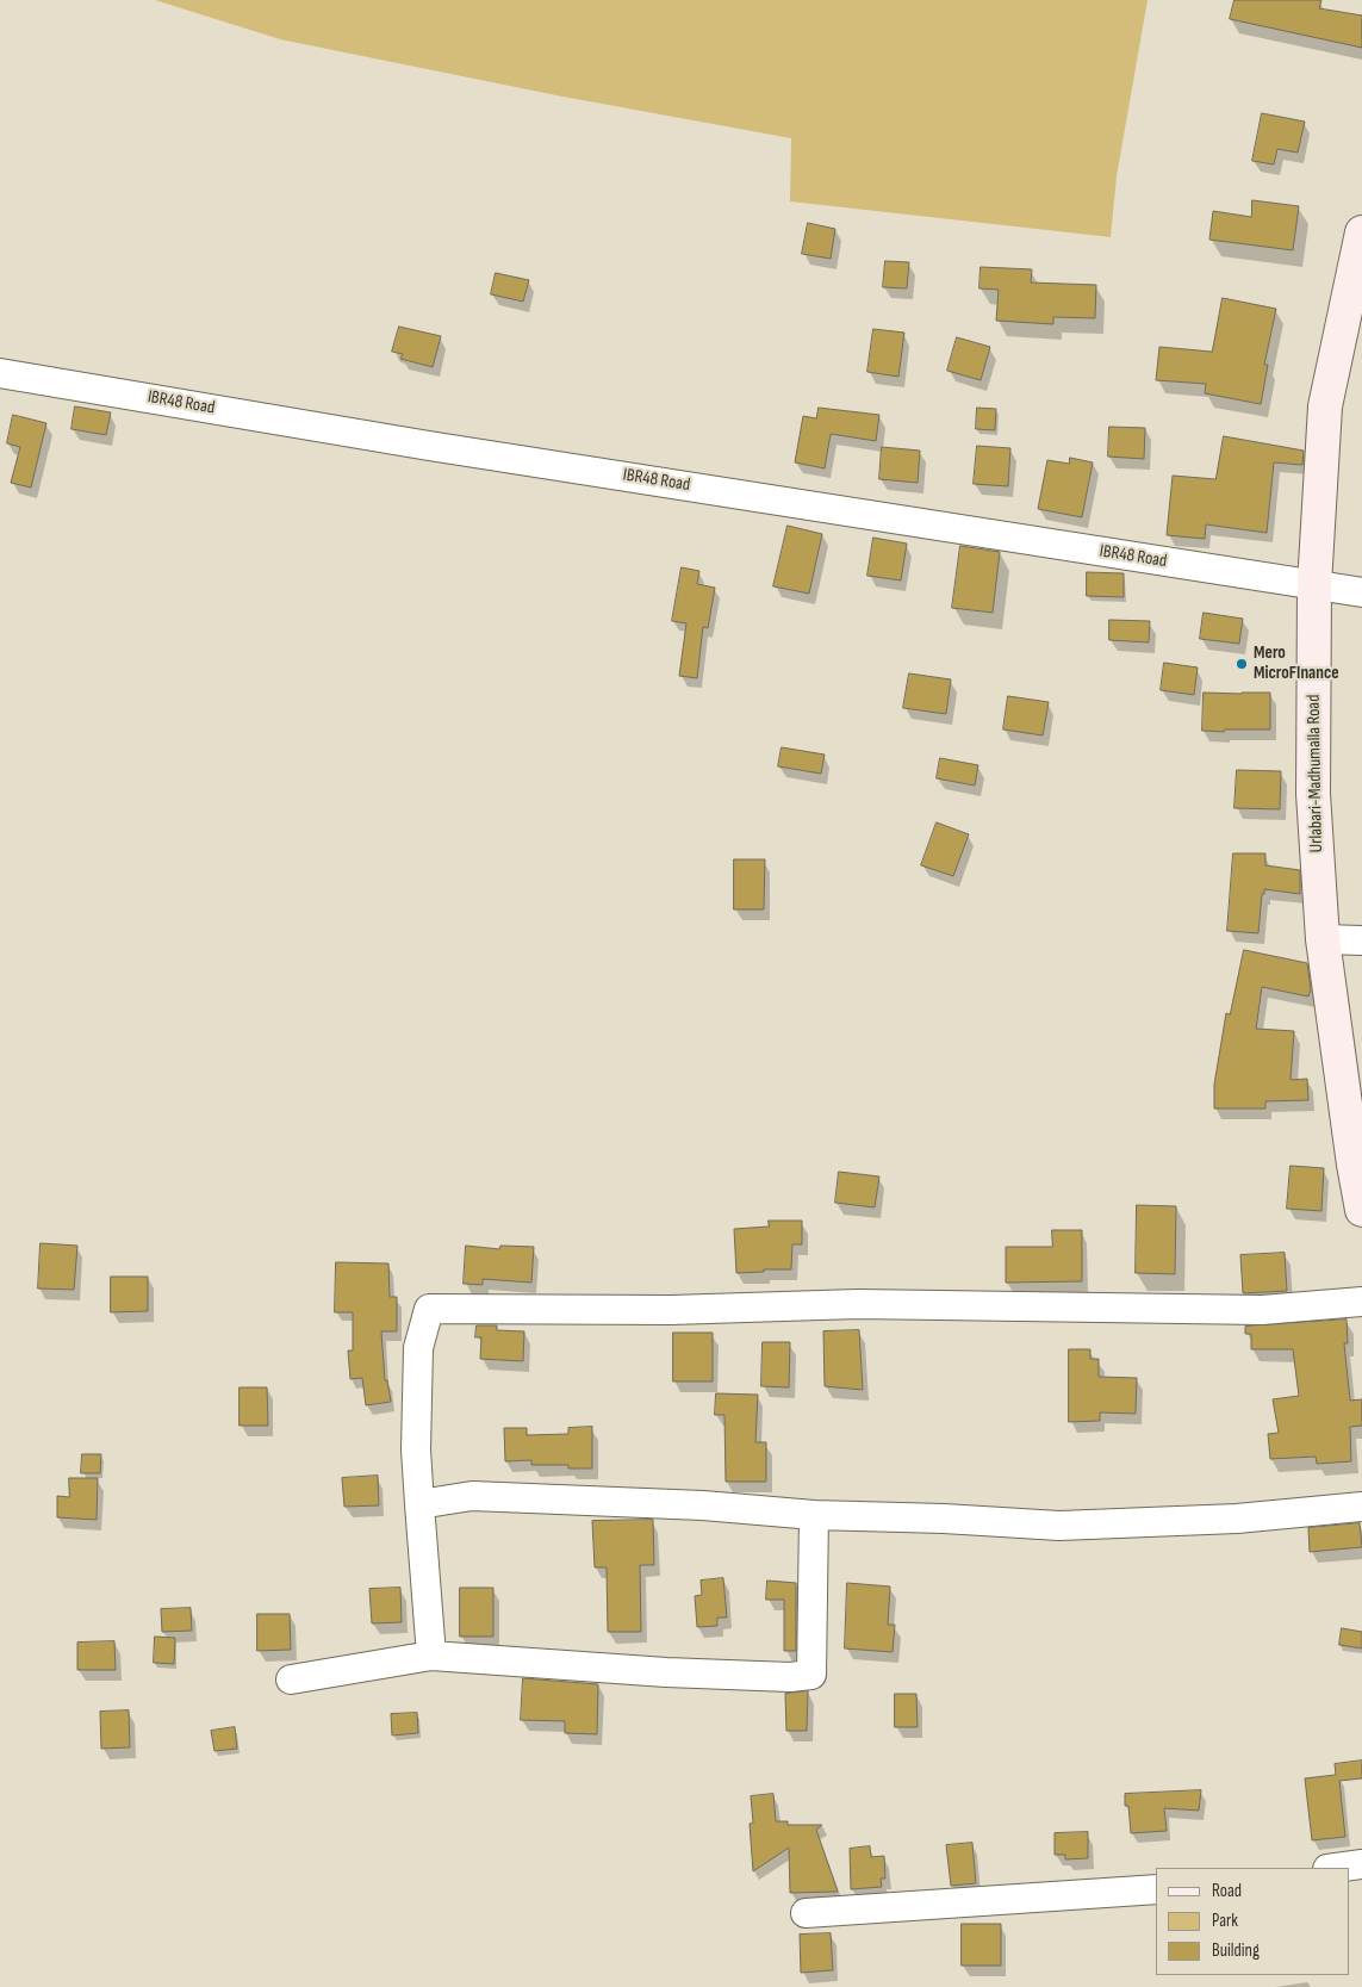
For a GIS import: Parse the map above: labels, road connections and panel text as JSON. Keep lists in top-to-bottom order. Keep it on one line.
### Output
{"streets":{"main road":["Urlabari-Madhumalla Road"],"street":["IBR48 Road"]},"crossings":[["IBR48 Road","Urlabari-Madhumalla Road"]],"places":["Mero MicroFInance"],"legend":["Road","Park","Building"]}
